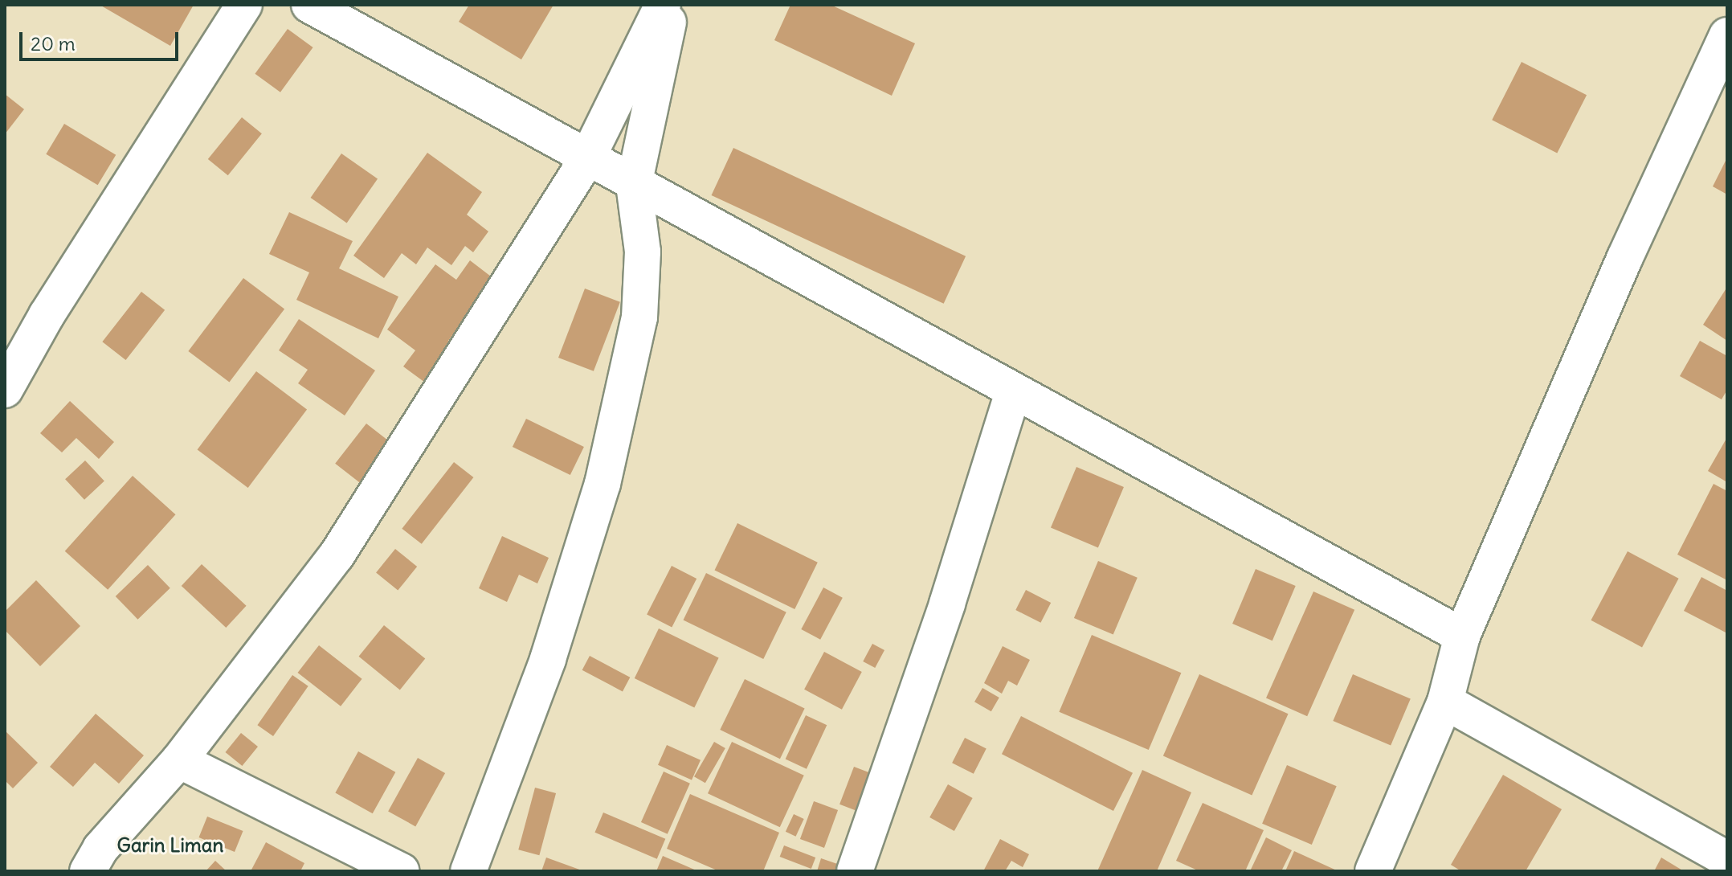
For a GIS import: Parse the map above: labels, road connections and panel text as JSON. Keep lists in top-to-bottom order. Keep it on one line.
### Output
{"districts":["Garin Liman"],"scale_bar":"20 m"}
